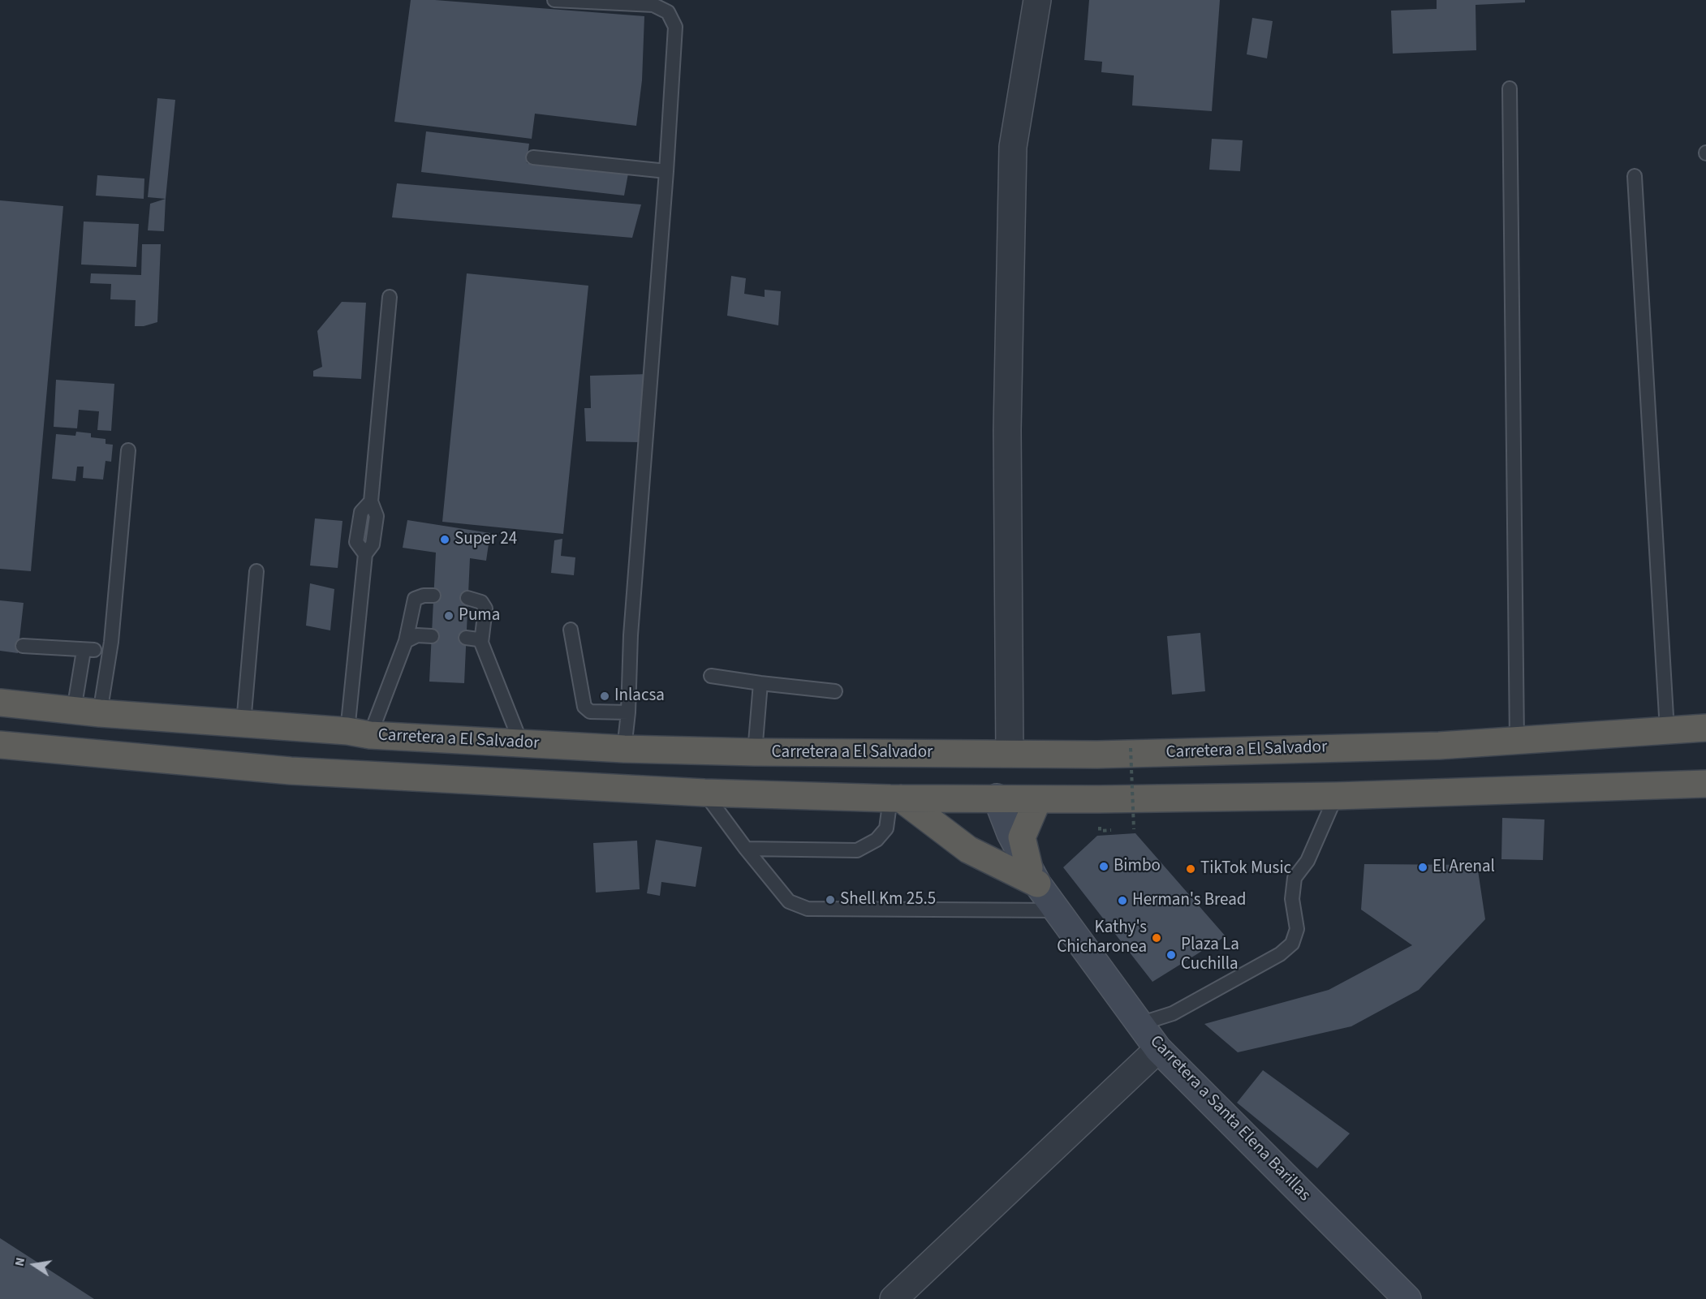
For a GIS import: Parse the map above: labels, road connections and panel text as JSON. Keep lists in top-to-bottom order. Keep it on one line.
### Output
{"streets":{"highway":["Carretera a El Salvador"],"main road":["Carretera a Santa Elena Barillas"]},"places":["Super 24","Puma","Inlacsa","Bimbo","El Arenal","TikTok Music","Shell Km 25.5","Herman's Bread","Kathy's Chicharonea","Plaza La Cuchilla"],"north":"left"}
